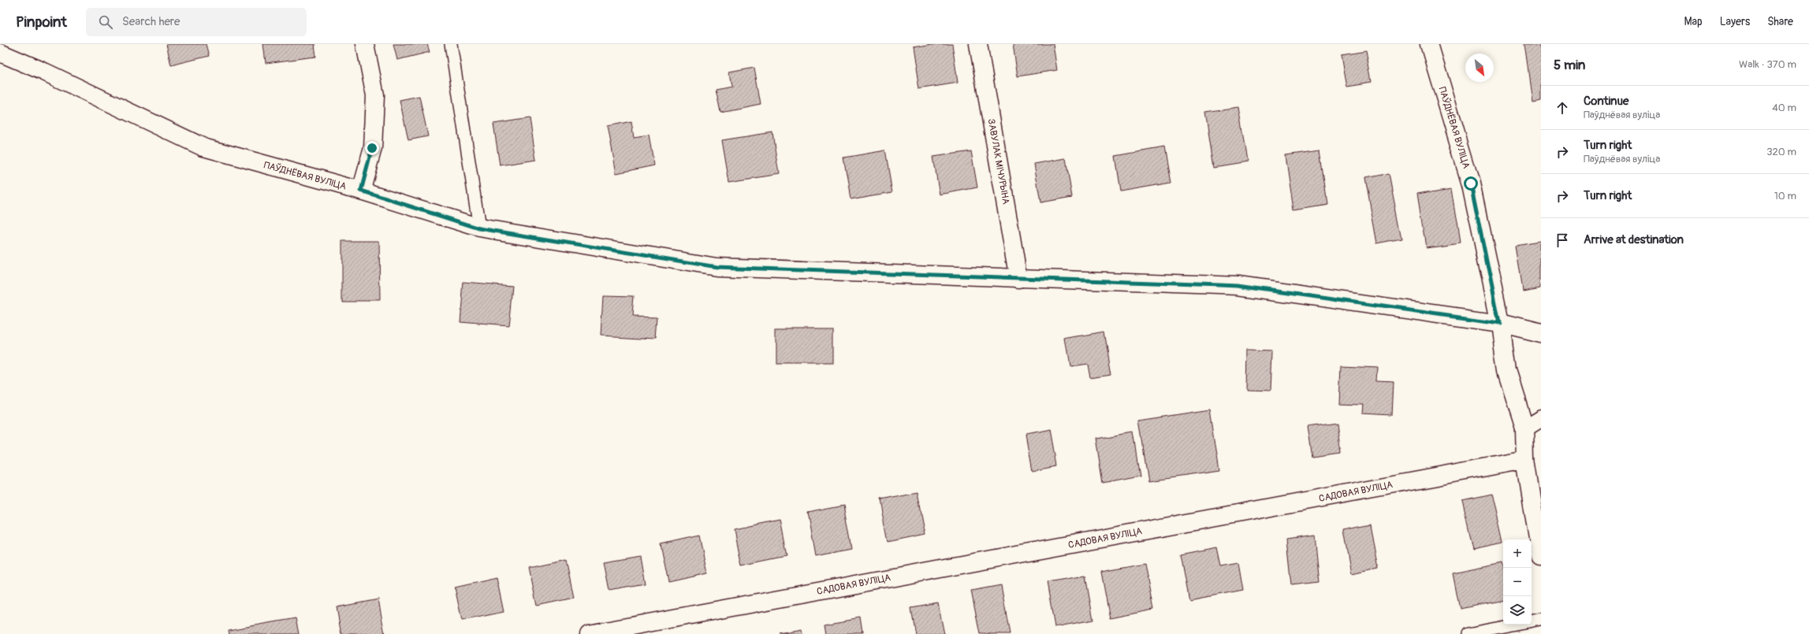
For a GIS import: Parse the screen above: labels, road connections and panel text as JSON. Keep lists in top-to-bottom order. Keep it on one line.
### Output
{"streets":{"street":["ПАЎДНЁВАЯ ВУЛІЦА","ЗАВУЛАК МІЧУРЫНА","САДОВАЯ ВУЛІЦА"]},"crossings":[["ПАЎДНЁВАЯ ВУЛІЦА","ЗАВУЛАК МІЧУРЫНА"]],"north":"bottom right","page":{"header":"Pinpoint","search":"Search here","nav":["Map","Layers","Share"],"heading":["5 min","Walk · 370 m"],"list":[["Continue","Паўднёвая вуліца","40 m"],["Turn right","Паўднёвая вуліца","320 m"],["Turn right","10 m"],"Arrive at destination"],"map_buttons":["+","−"]}}
